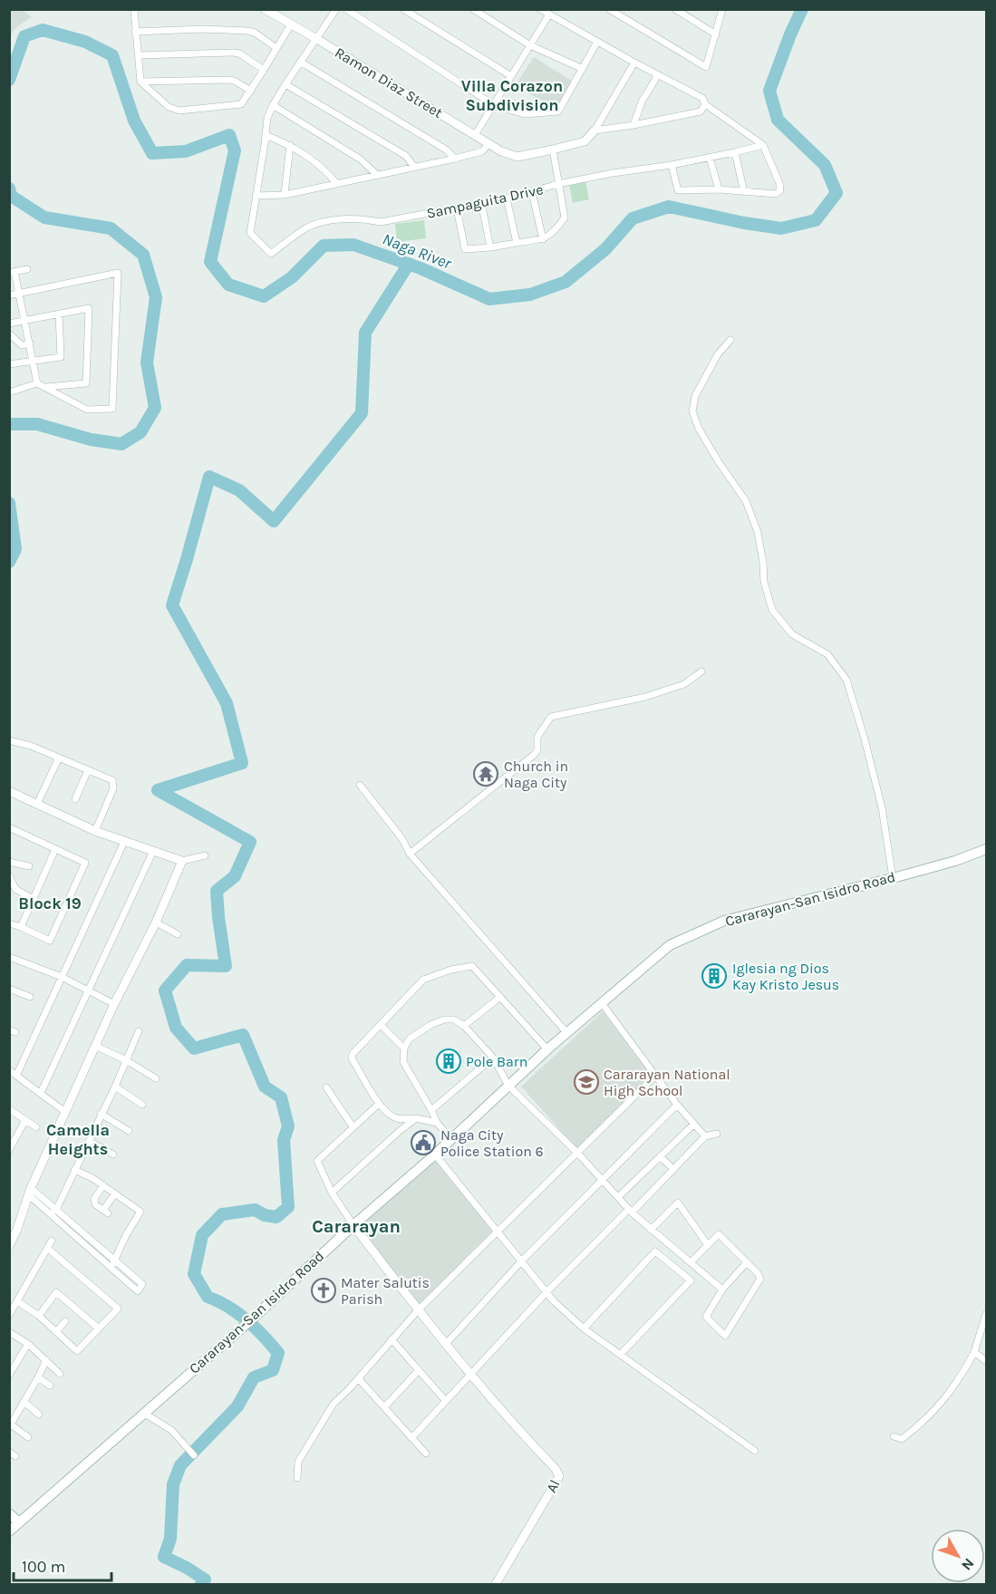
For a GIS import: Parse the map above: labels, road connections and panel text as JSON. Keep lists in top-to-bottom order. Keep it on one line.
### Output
{"streets":{"main road":["Cararayan-San Isidro Road"],"street":["Ramon Diaz Street","Sampaguita Drive","Al"]},"districts":["Villa Corazon Subdivision","Block 19","Camella Heights","Cararayan"],"water":["Naga River"],"places":{"temple":["Church in Naga City"],"building":["Iglesia ng Dios Kay Kristo Jesus","Pole Barn"],"school or university":["Cararayan National High School"],"public building":["Naga City Police Station 6"],"church":["Mater Salutis Parish"]},"scale_bar":"100 m","north":"bottom right"}
